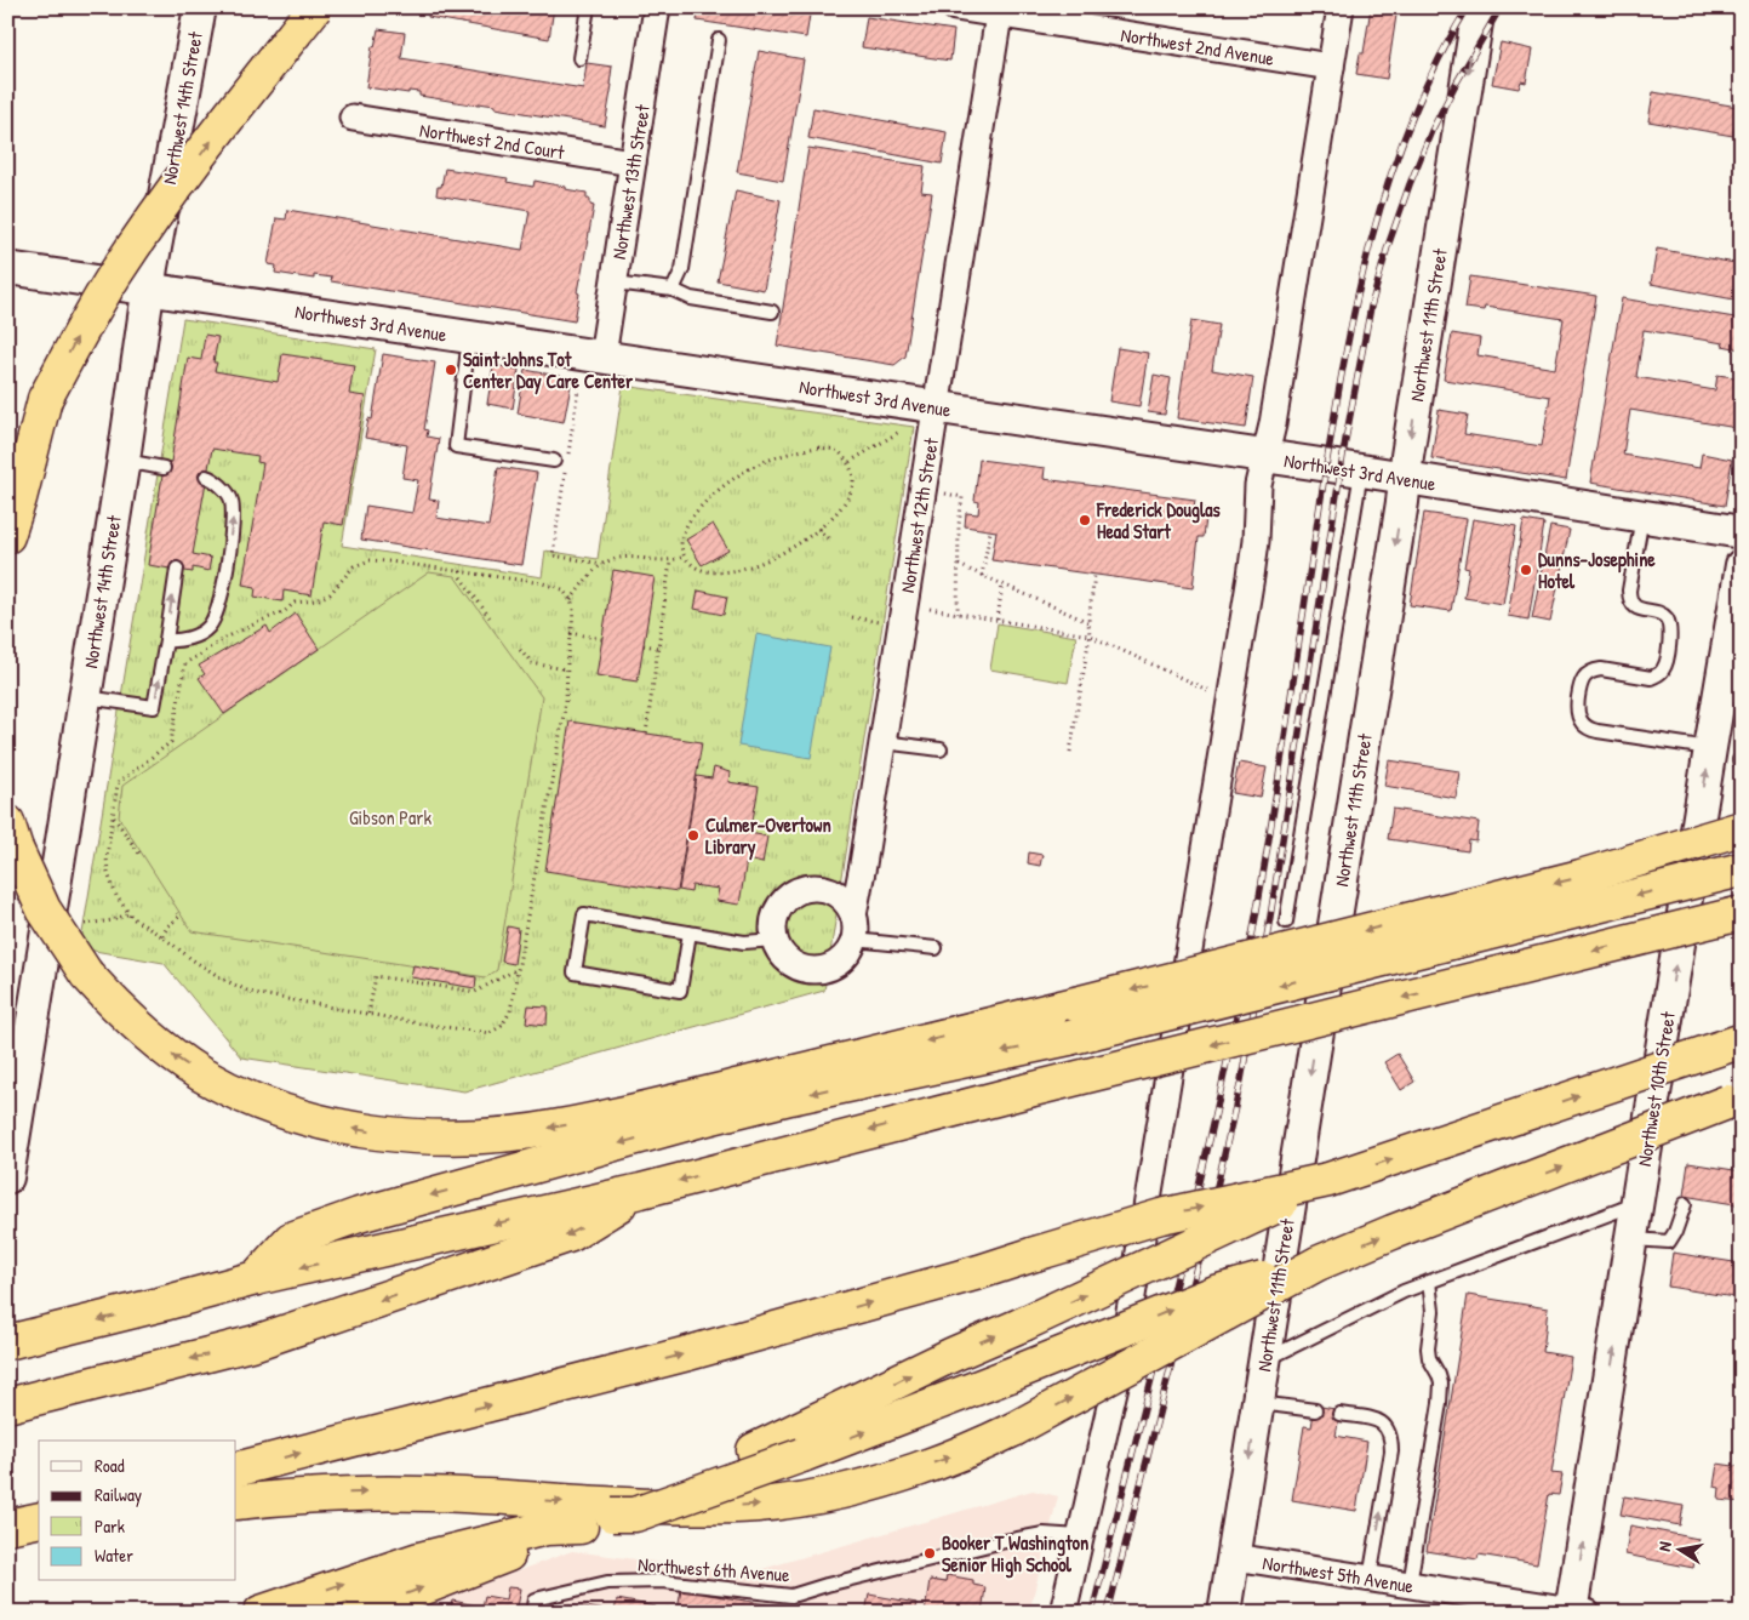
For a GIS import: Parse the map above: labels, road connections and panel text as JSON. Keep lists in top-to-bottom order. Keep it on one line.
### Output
{"streets":{"street":["Northwest 2nd Avenue","Northwest 14th Street","Northwest 2nd Court","Northwest 13th Street","Northwest 3rd Avenue","Northwest 11th Street","Northwest 12th Street","Northwest 10th Street","Northwest 5th Avenue"],"lane":["Northwest 6th Avenue"]},"crossings":[["Northwest 2nd Avenue","Northwest 12th Street"],["Northwest 14th Street","Northwest 3rd Avenue"],["Northwest 2nd Court","Northwest 13th Street"],["Northwest 13th Street","Northwest 3rd Avenue"],["Northwest 3rd Avenue","Northwest 11th Street"],["Northwest 3rd Avenue","Northwest 12th Street"],["Northwest 11th Street","Northwest 5th Avenue"],["Northwest 10th Street","Northwest 5th Avenue"]],"one_way":["Northwest 10th Street"],"parks":["Gibson Park"],"places":["Saint Johns Tot Center Day Care Center","Frederick Douglas Head Start","Dunns-Josephine Hotel","Culmer-Overtown Library","Booker T Washington Senior High School"],"legend":["Road","Railway","Park","Water"],"north":"left"}
